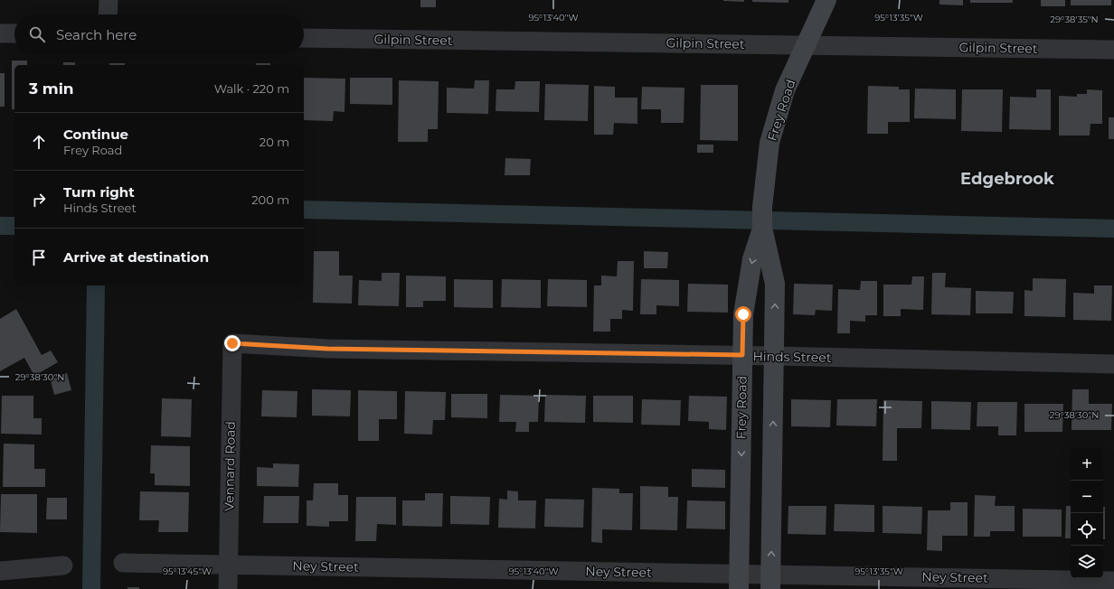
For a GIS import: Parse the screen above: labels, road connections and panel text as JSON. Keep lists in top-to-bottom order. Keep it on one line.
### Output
{"streets":{"street":["Gilpin Street","Frey Road","Hinds Street","Vennard Road","Ney Street"]},"crossings":[["Gilpin Street","Frey Road"],["Frey Road","Hinds Street"],["Frey Road","Ney Street"],["Hinds Street","Vennard Road"],["Vennard Road","Ney Street"]],"districts":["Edgebrook"],"page":{"search":"Search here","heading":["3 min","Walk · 220 m"],"list":[["Continue","Frey Road","20 m"],["Turn right","Hinds Street","200 m"],"Arrive at destination"],"map_buttons":["+","−"]},"coordinates":["95°13'40\"W","95°13'35\"W","29°38'35\"N","29°38'30\"N","95°13'45\"W"]}
